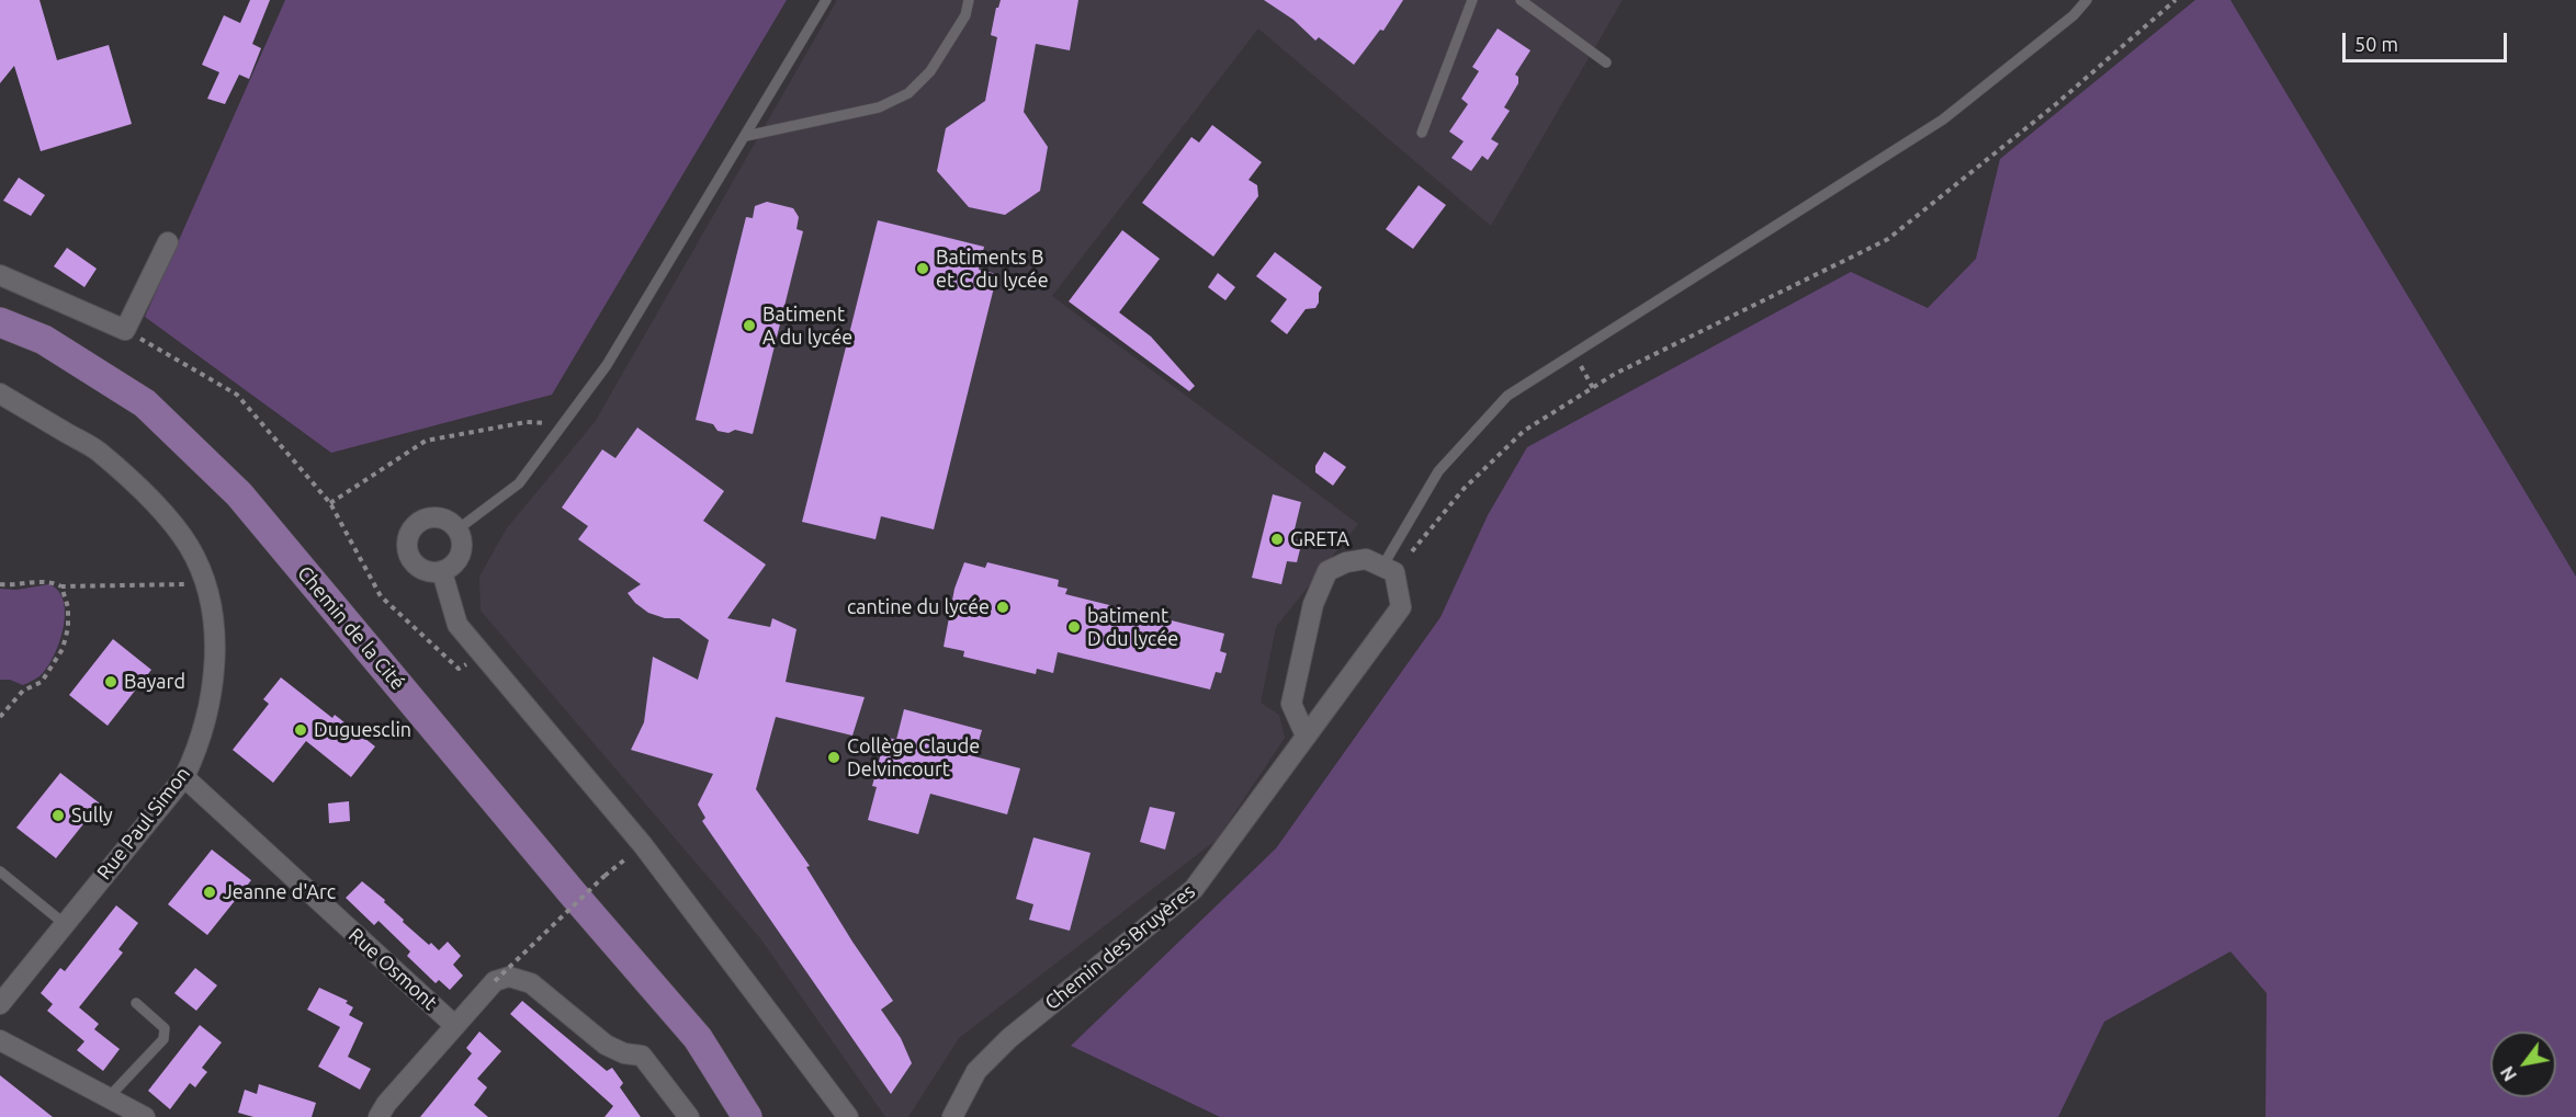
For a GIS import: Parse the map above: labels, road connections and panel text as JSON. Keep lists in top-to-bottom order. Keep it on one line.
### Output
{"streets":{"main road":["Chemin de la Cité"],"street":["Rue Paul Simon","Chemin des Bruyères","Rue Osmont"]},"crossings":[["Rue Paul Simon","Rue Osmont"]],"places":["Batiments B et C du lycée","Batiment A du lycée","GRETA","cantine du lycée","batiment D du lycée","Bayard","Duguesclin","Collège Claude Delvincourt","Sully","Jeanne d'Arc"],"scale_bar":"50 m","north":"bottom left"}
